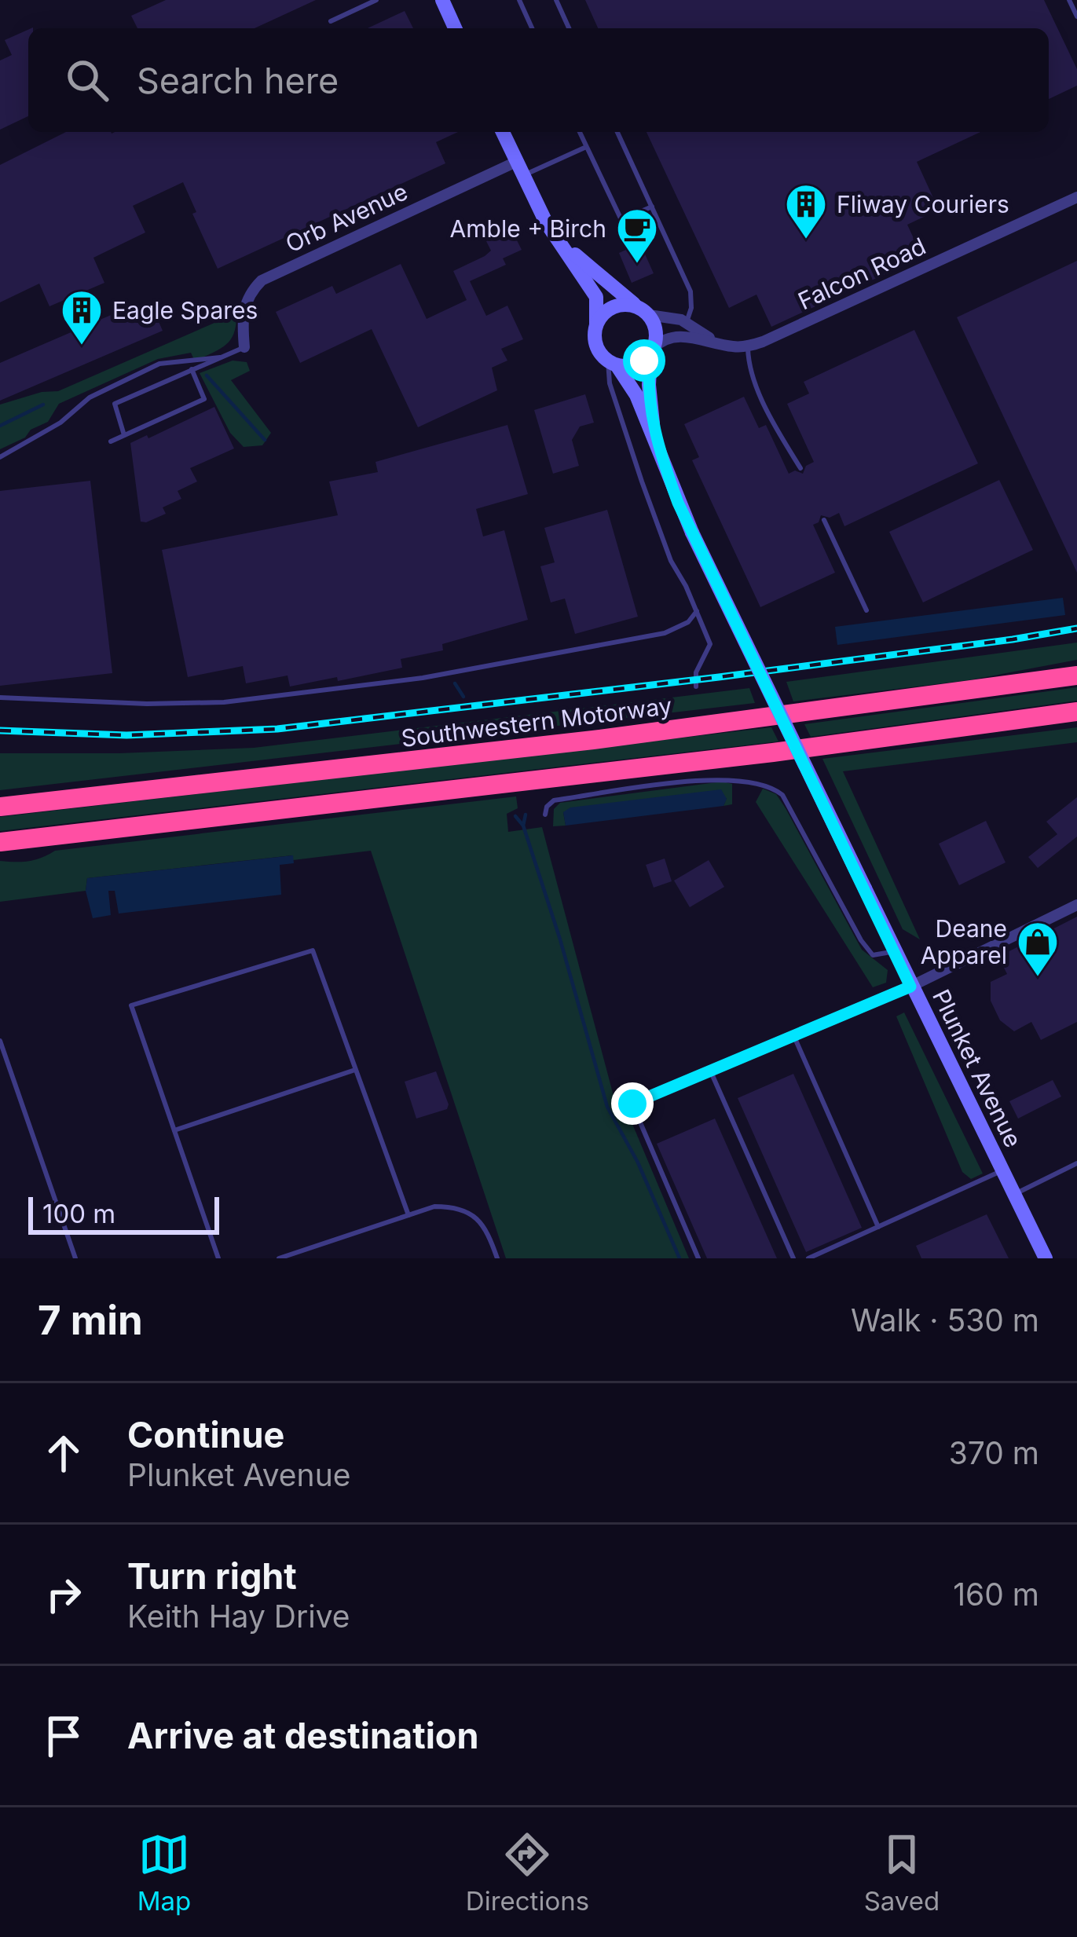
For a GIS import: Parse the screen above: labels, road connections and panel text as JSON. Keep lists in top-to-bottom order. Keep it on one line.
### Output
{"streets":{"highway":["Southwestern Motorway"],"main road":["Plunket Avenue"],"street":["Orb Avenue","Falcon Road"]},"crossings":[["Falcon Road","Plunket Avenue"]],"places":{"building":["Fliway Couriers","Eagle Spares"],"cafe":["Amble + Birch"],"shop":["Deane Apparel"]},"scale_bar":"100 m","page":{"search":"Search here","scale":"100 m","heading":["7 min","Walk · 530 m"],"list":[["Continue","Plunket Avenue","370 m"],["Turn right","Keith Hay Drive","160 m"],"Arrive at destination"],"nav":["Map","Directions","Saved"]}}
